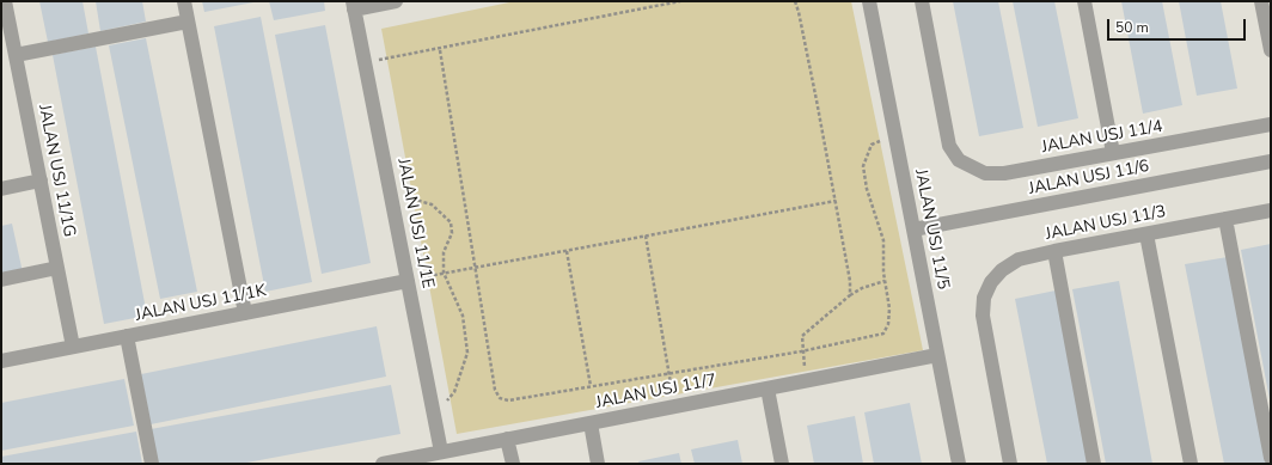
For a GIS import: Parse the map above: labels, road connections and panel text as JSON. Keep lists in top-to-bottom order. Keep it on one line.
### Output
{"streets":{"street":["JALAN USJ 11/4","JALAN USJ 11/1G","JALAN USJ 11/6","JALAN USJ 11/1E","JALAN USJ 11/3","JALAN USJ 11/5","JALAN USJ 11/1K","JALAN USJ 11/7"]},"crossings":[["JALAN USJ 11/1G","JALAN USJ 11/1K"],["JALAN USJ 11/6","JALAN USJ 11/5"],["JALAN USJ 11/1E","JALAN USJ 11/1K"],["JALAN USJ 11/1E","JALAN USJ 11/7"],["JALAN USJ 11/5","JALAN USJ 11/7"]],"scale_bar":"50 m"}
